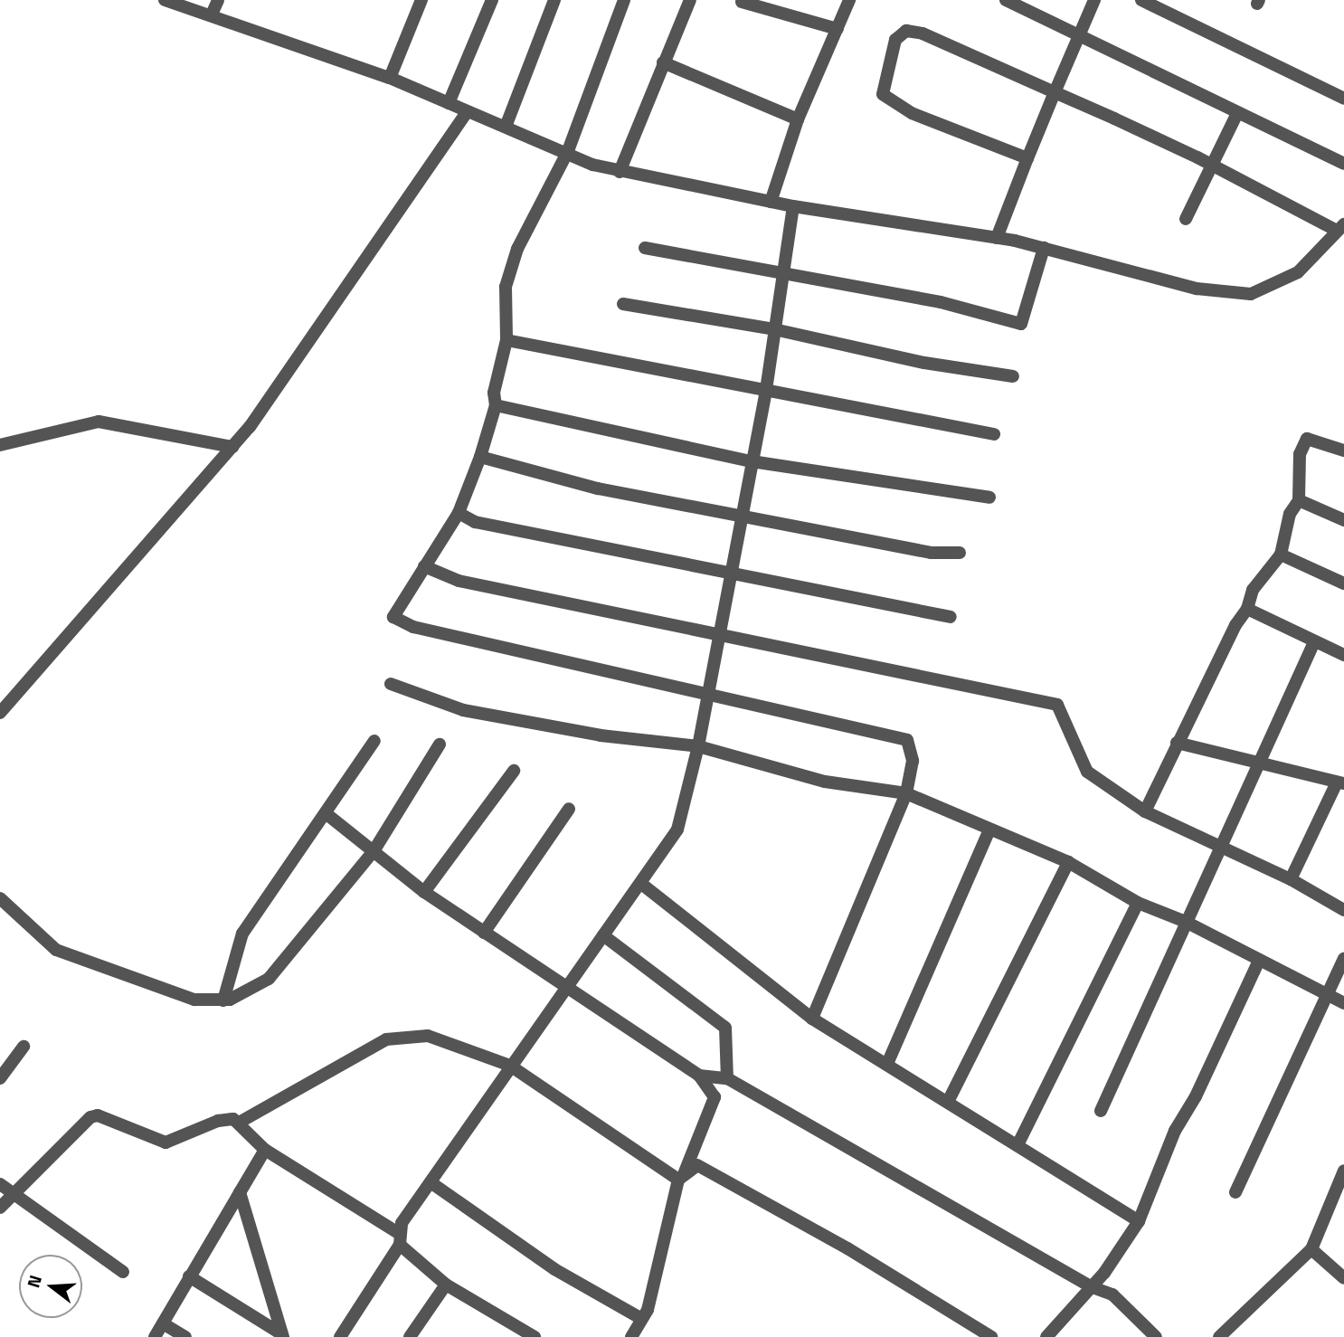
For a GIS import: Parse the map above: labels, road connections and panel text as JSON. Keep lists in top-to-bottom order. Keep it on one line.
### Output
{"north":"left"}
